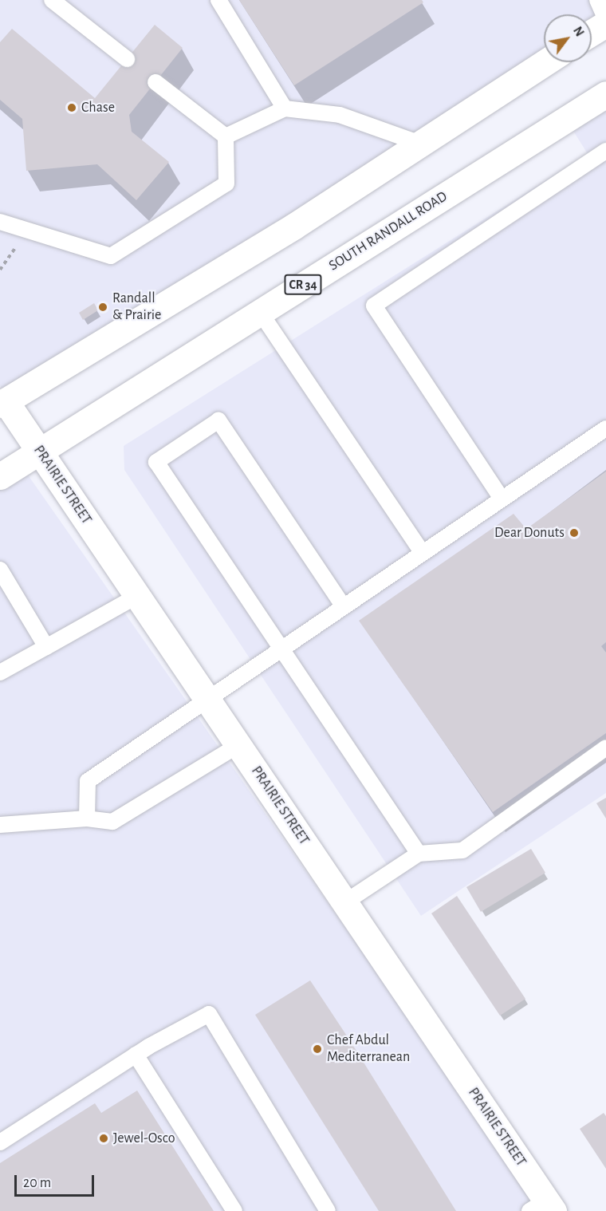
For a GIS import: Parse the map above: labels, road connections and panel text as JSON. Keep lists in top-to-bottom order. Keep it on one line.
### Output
{"streets":{"main road":["SOUTH RANDALL ROAD","CR 34","PRAIRIE STREET"]},"crossings":[["SOUTH RANDALL ROAD","PRAIRIE STREET"]],"places":["Chase","Randall & Prairie","Dear Donuts","Chef Abdul Mediterranean","Jewel-Osco"],"scale_bar":"20 m","north":"top right"}
